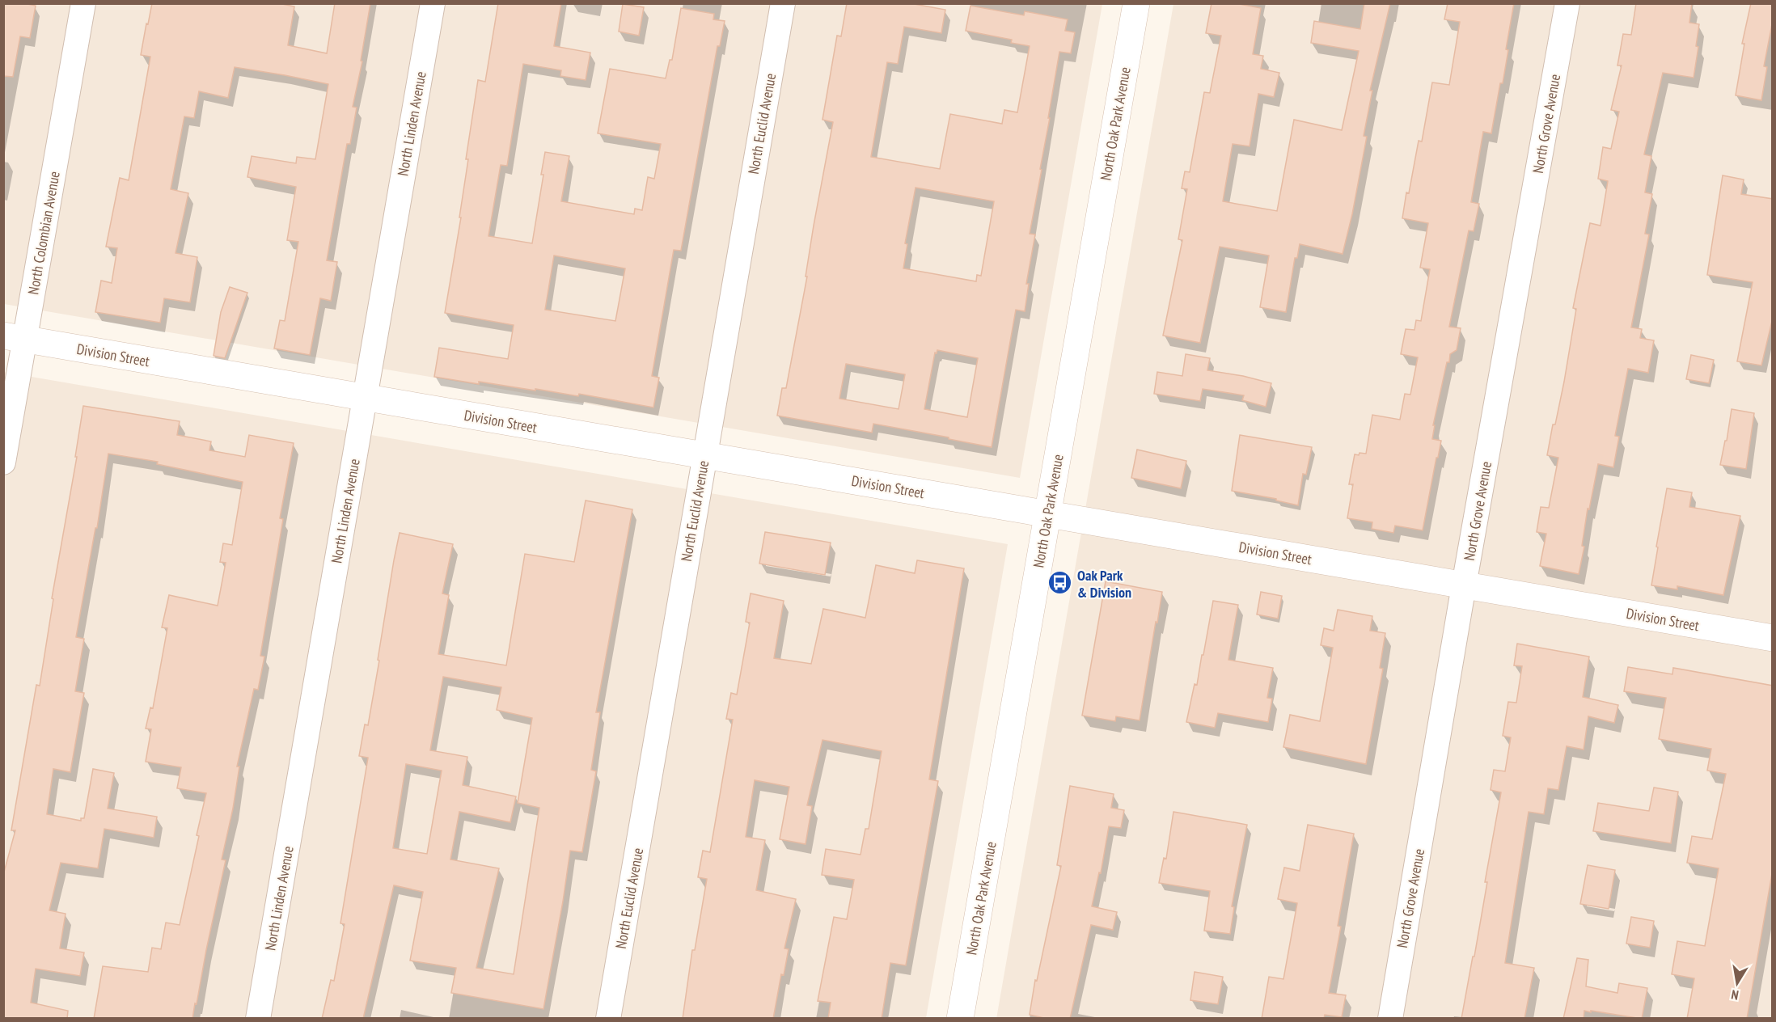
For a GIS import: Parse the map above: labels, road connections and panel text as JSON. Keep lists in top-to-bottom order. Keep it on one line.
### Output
{"streets":{"street":["North Linden Avenue","North Euclid Avenue","North Oak Park Avenue","North Grove Avenue","North Colombian Avenue","Division Street"]},"crossings":[["North Linden Avenue","Division Street"],["North Euclid Avenue","Division Street"],["North Oak Park Avenue","Division Street"],["North Grove Avenue","Division Street"],["North Colombian Avenue","Division Street"]],"places":{"bus stop":["Oak Park & Division"]},"north":"bottom"}
